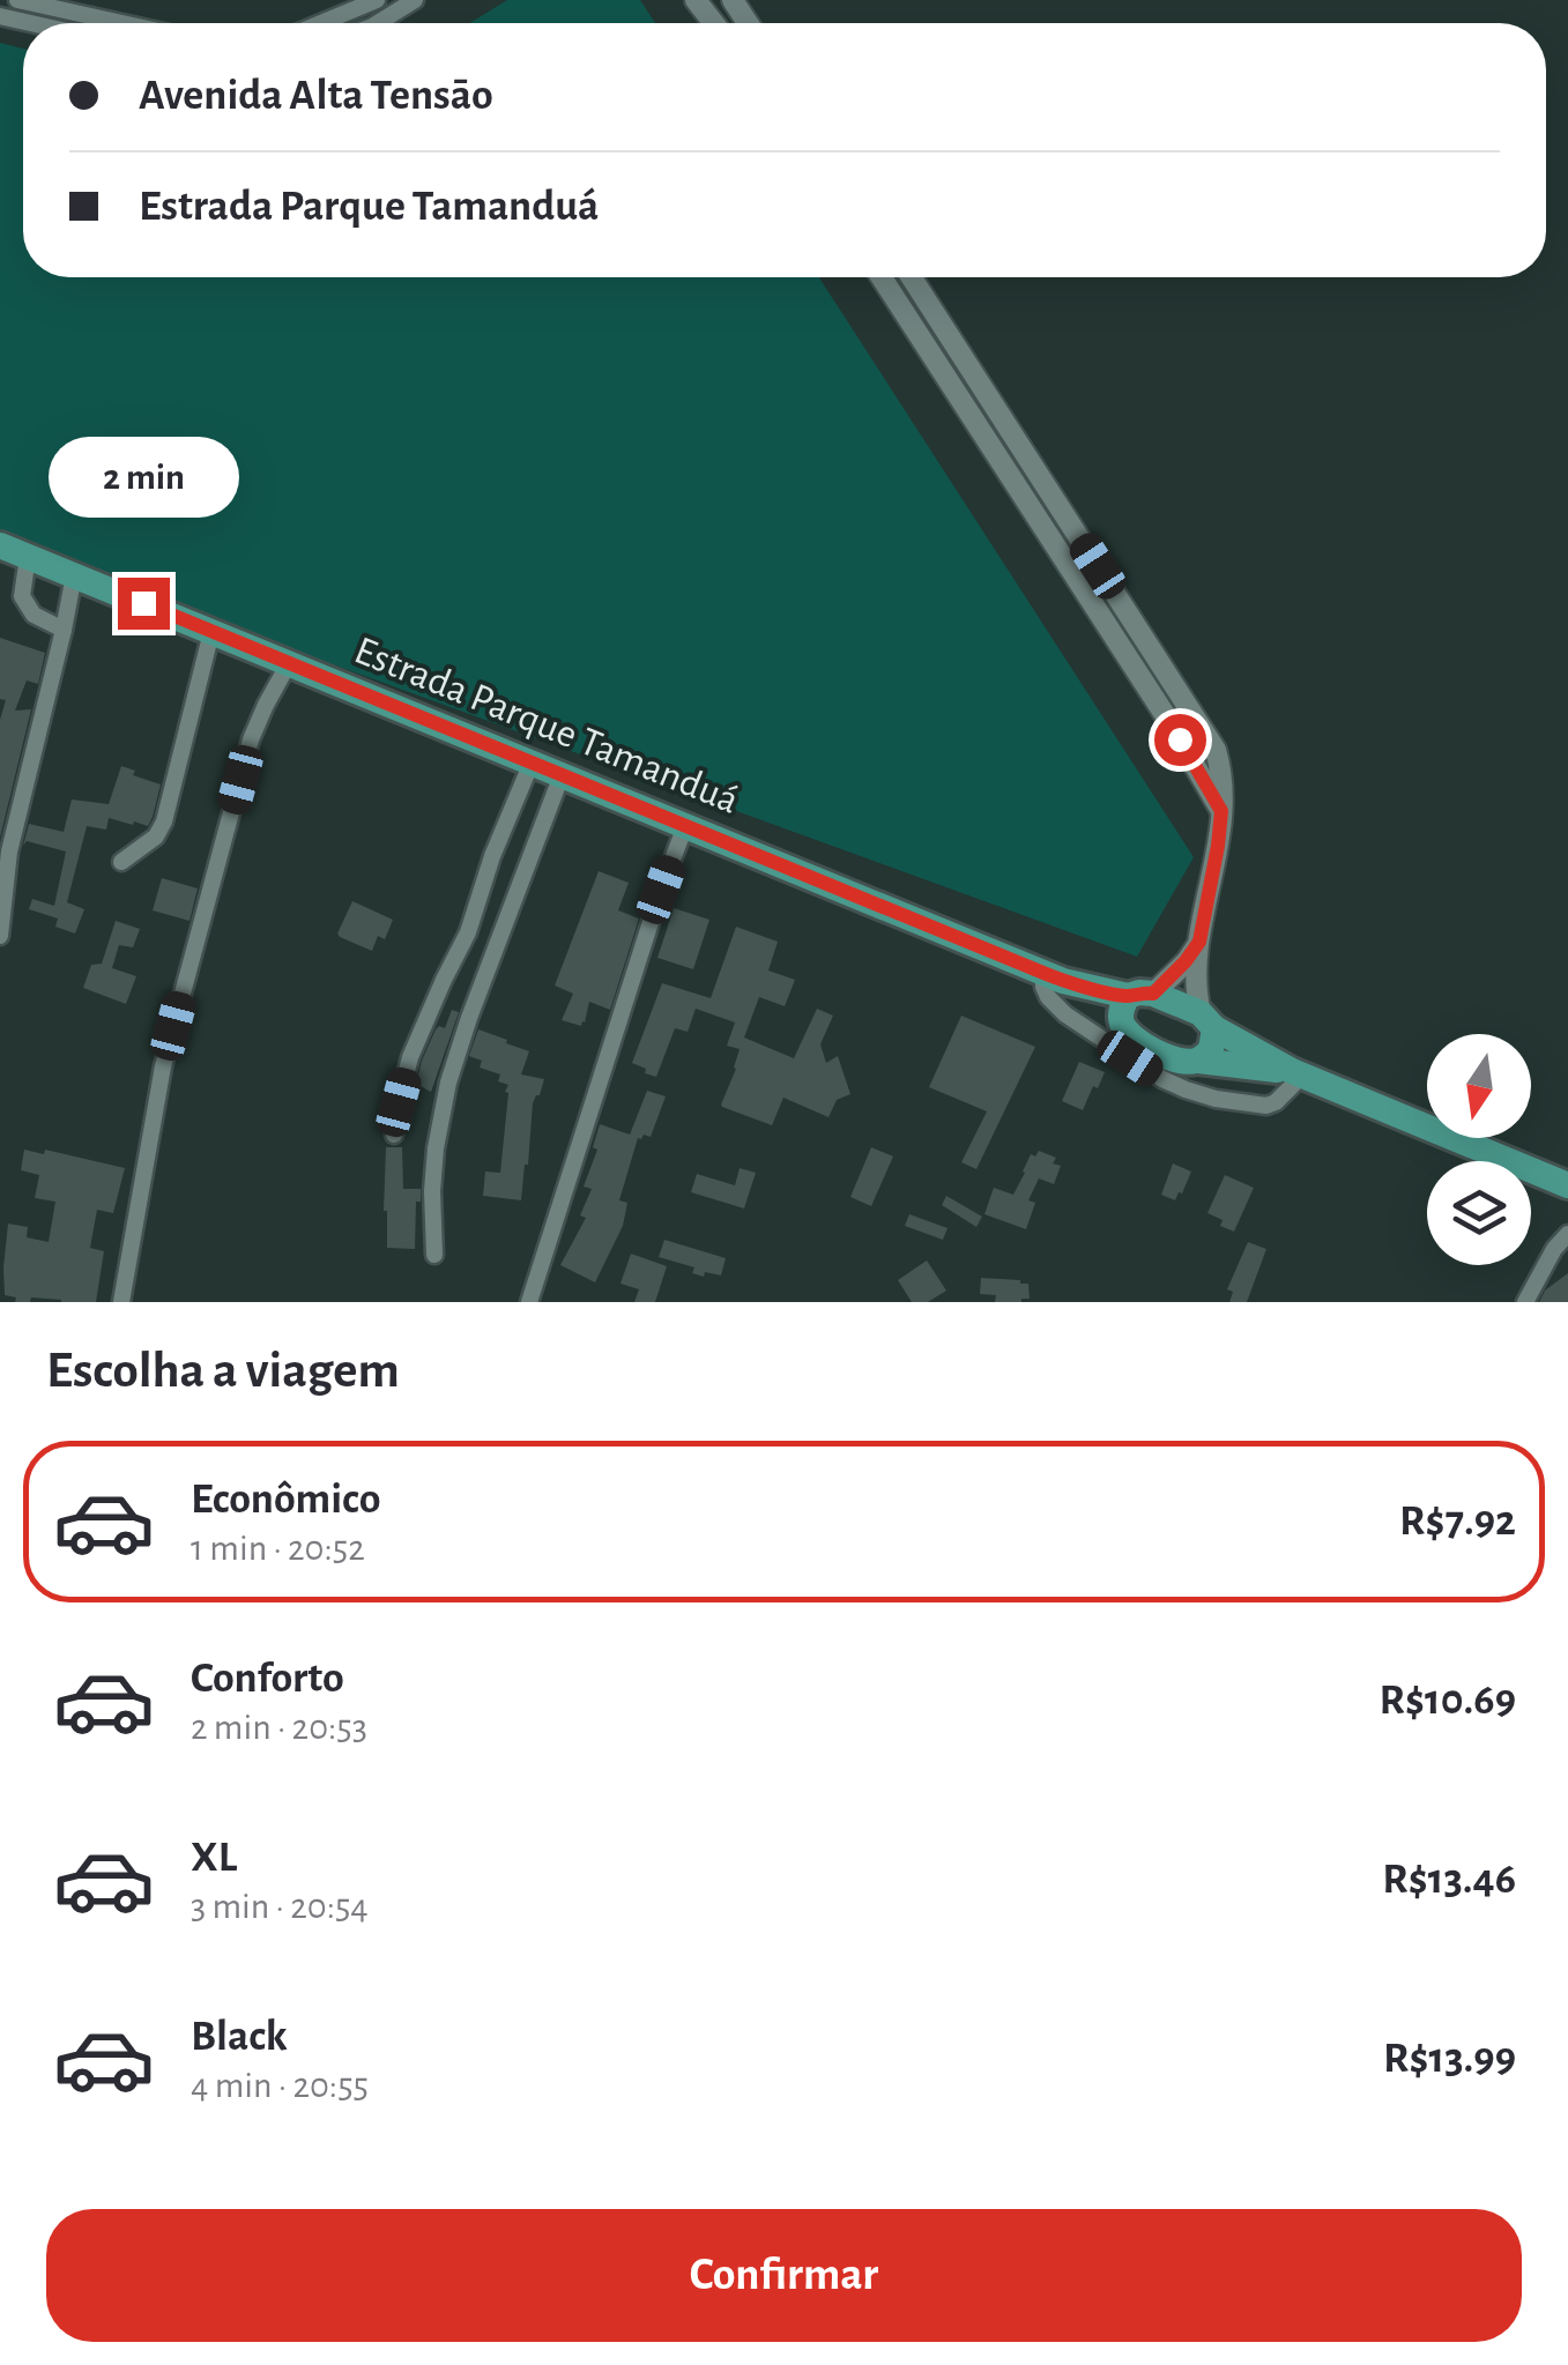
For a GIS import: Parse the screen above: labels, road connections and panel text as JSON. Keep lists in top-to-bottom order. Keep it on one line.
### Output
{"streets":{"main road":["Estrada Parque Tamanduá"]},"north":"bottom","page":{"banner":["Avenida Alta Tensāo","Estrada Parque Tamanduá"],"bubble":"2 min","heading":"Escolha a viagem","list":[{"name":"Econômico","note":"1 min · 20:52","value":"R$7.92"},{"name":"Conforto","note":"2 min · 20:53","value":"R$10.69"},{"name":"XL","note":"3 min · 20:54","value":"R$13.46"},{"name":"Black","note":"4 min · 20:55","value":"R$13.99"}],"buttons":"Confirmar"}}
